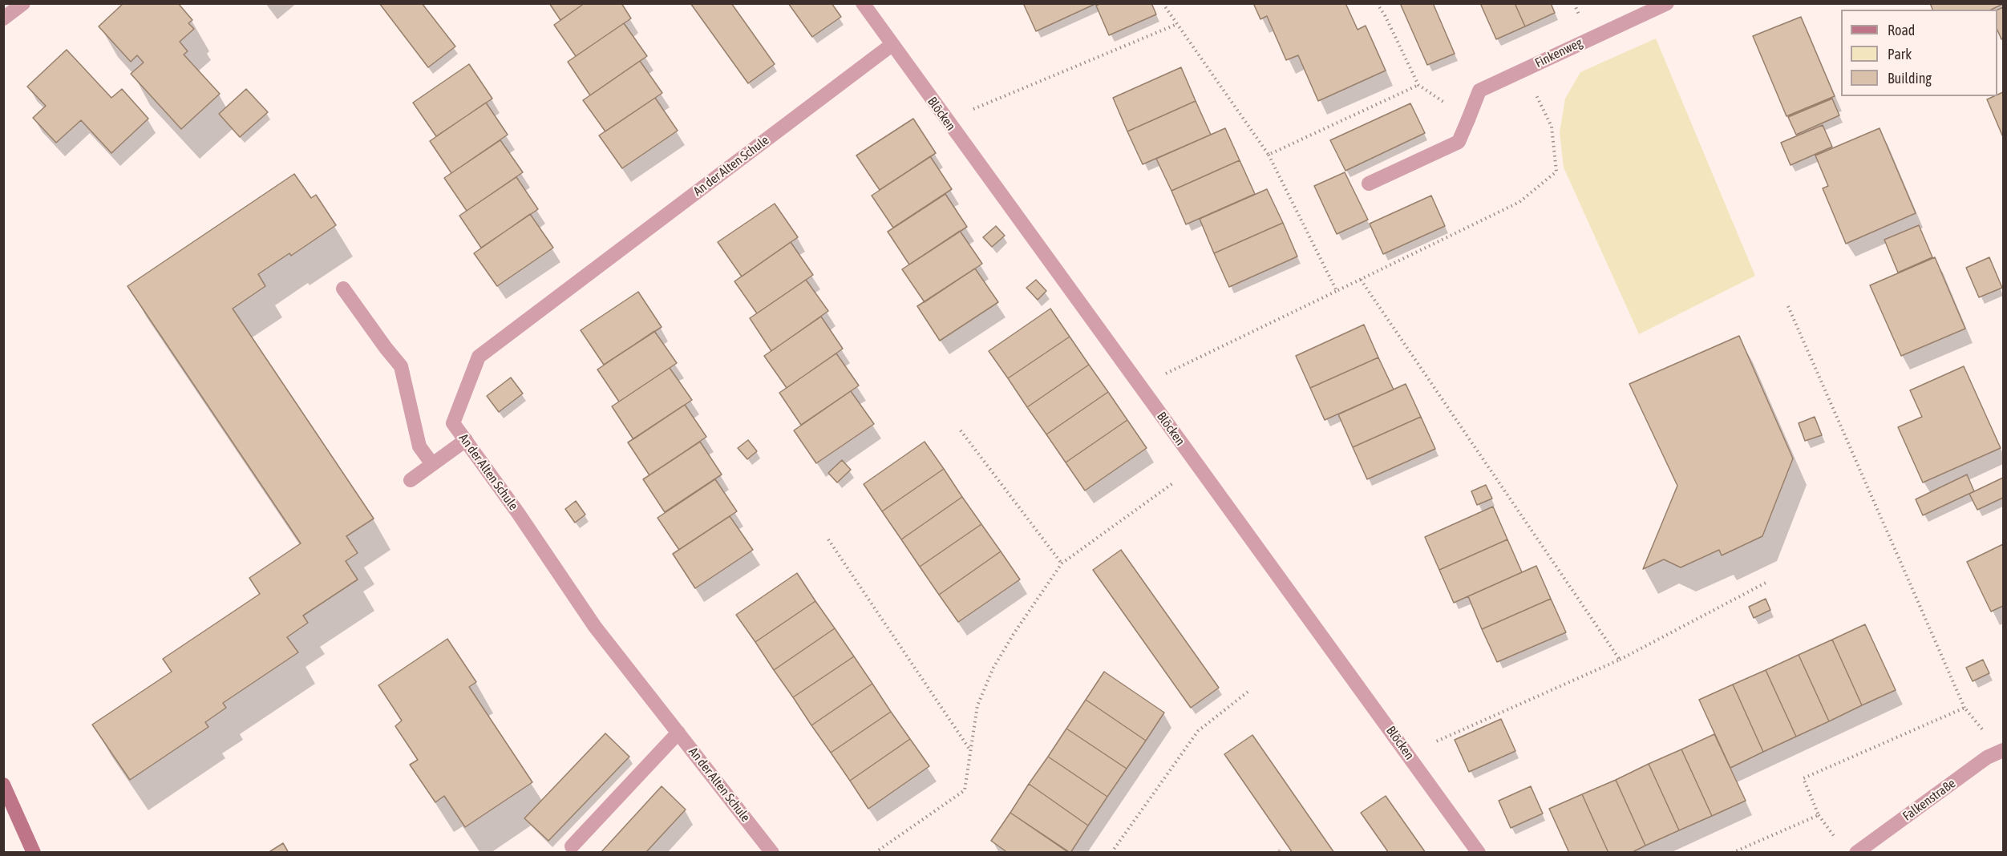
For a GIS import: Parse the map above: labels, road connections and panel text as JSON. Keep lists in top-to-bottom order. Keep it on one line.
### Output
{"streets":{"street":["Finkenweg","Blöcken","An der Alten Schule","Falkenstraße"]},"crossings":[["Blöcken","An der Alten Schule"]],"legend":["Road","Park","Building"]}
